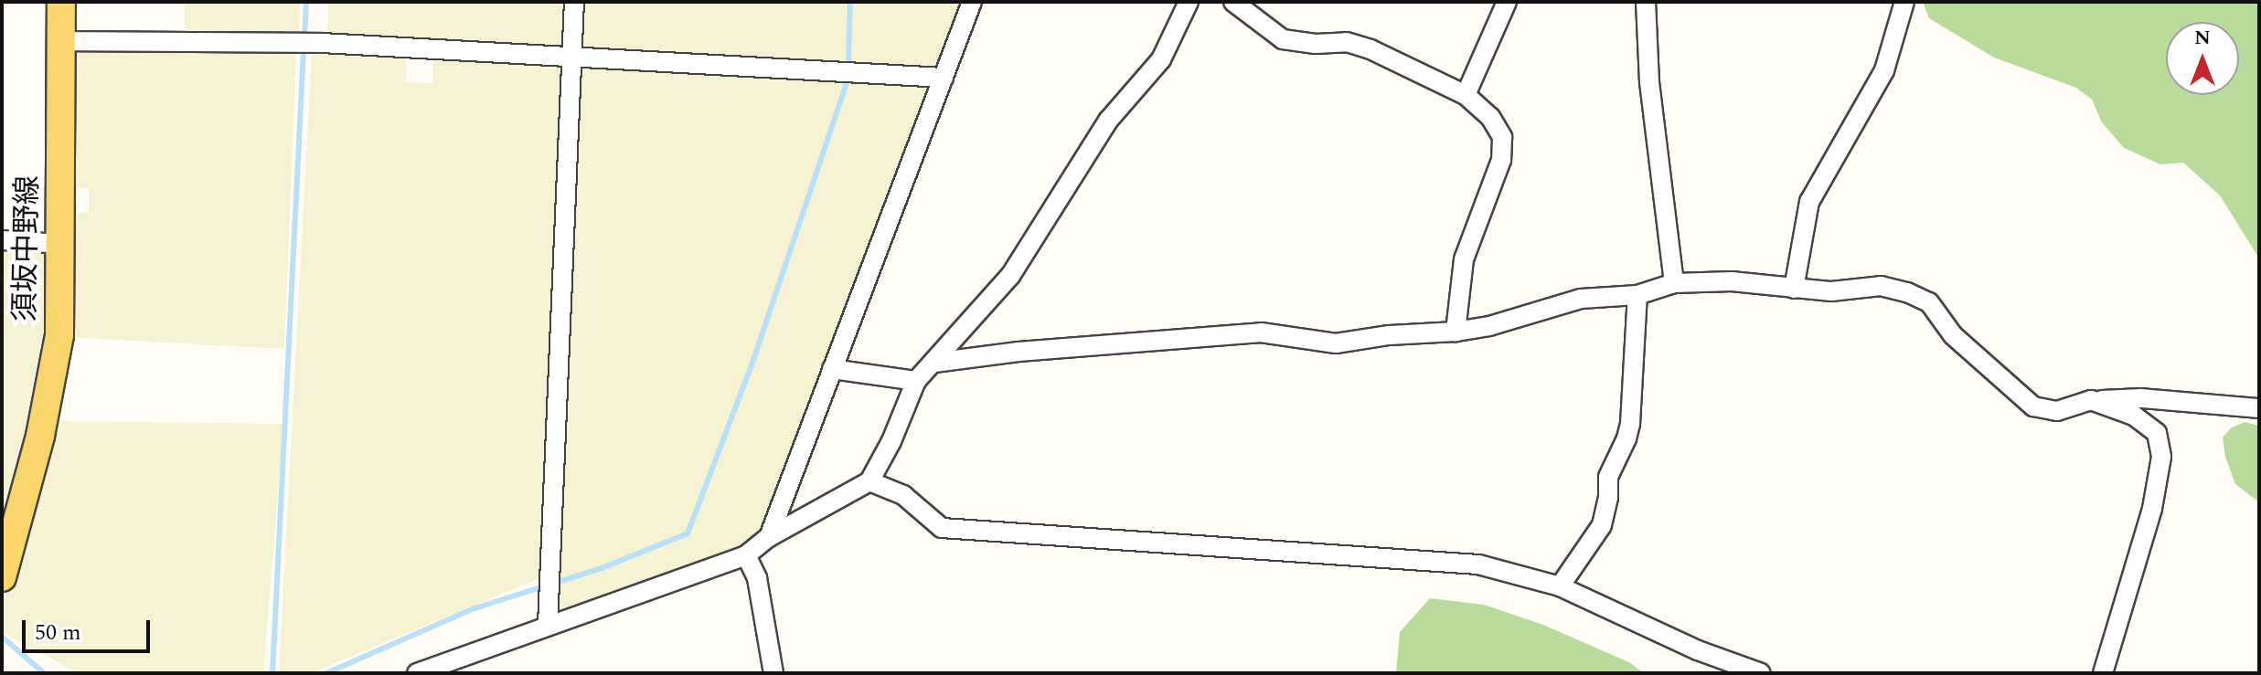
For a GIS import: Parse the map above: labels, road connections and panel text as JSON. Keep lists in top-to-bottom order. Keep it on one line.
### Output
{"streets":{"main road":["須坂中野線"]},"scale_bar":"50 m","north":"top"}
